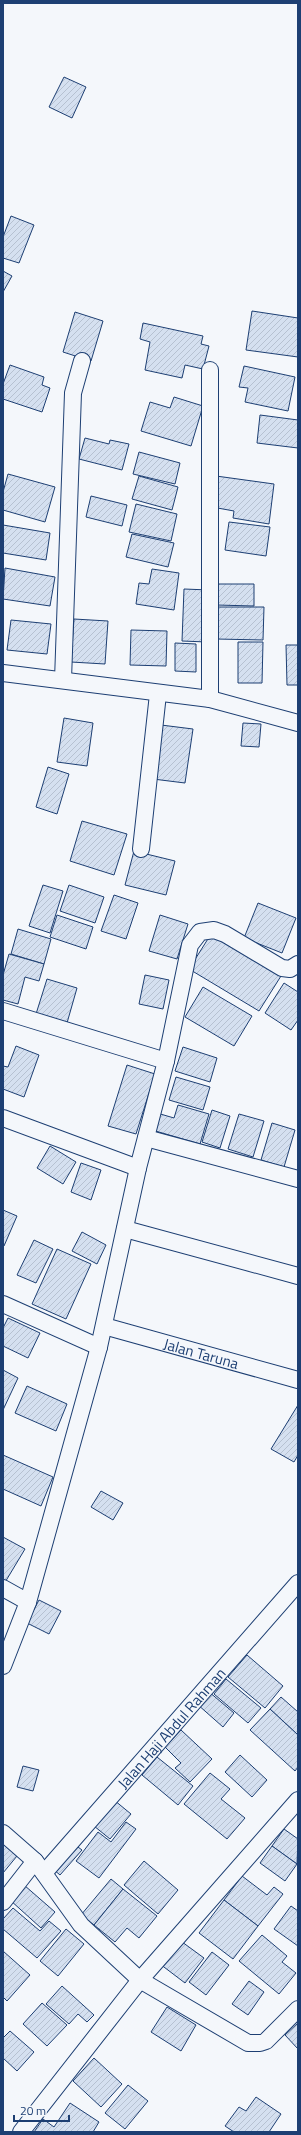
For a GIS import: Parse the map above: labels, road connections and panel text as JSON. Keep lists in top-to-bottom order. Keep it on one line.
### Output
{"streets":{"street":["Jalan Taruna","Jalan Haji Abdul Rahman"]},"scale_bar":"20 m"}
